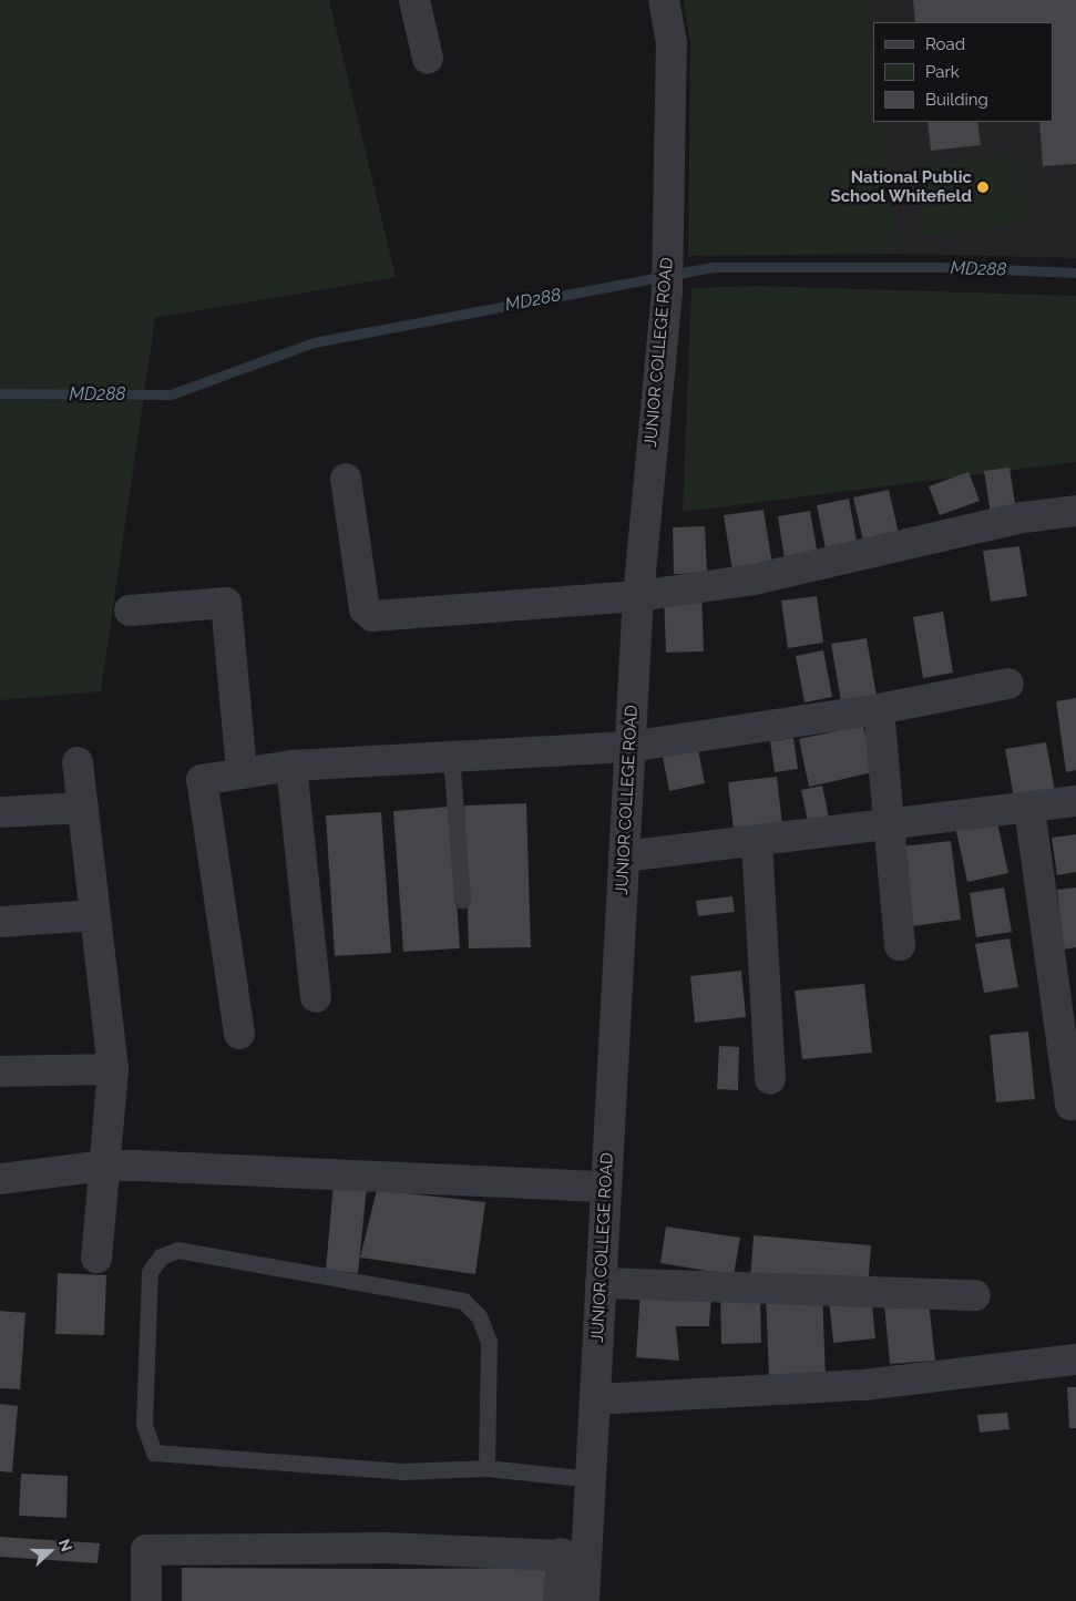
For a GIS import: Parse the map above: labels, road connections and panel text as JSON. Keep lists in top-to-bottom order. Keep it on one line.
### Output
{"streets":{"street":["JUNIOR COLLEGE ROAD"]},"water":["MD288"],"places":["National Public School Whitefield"],"legend":["Road","Park","Building"],"north":"right"}
